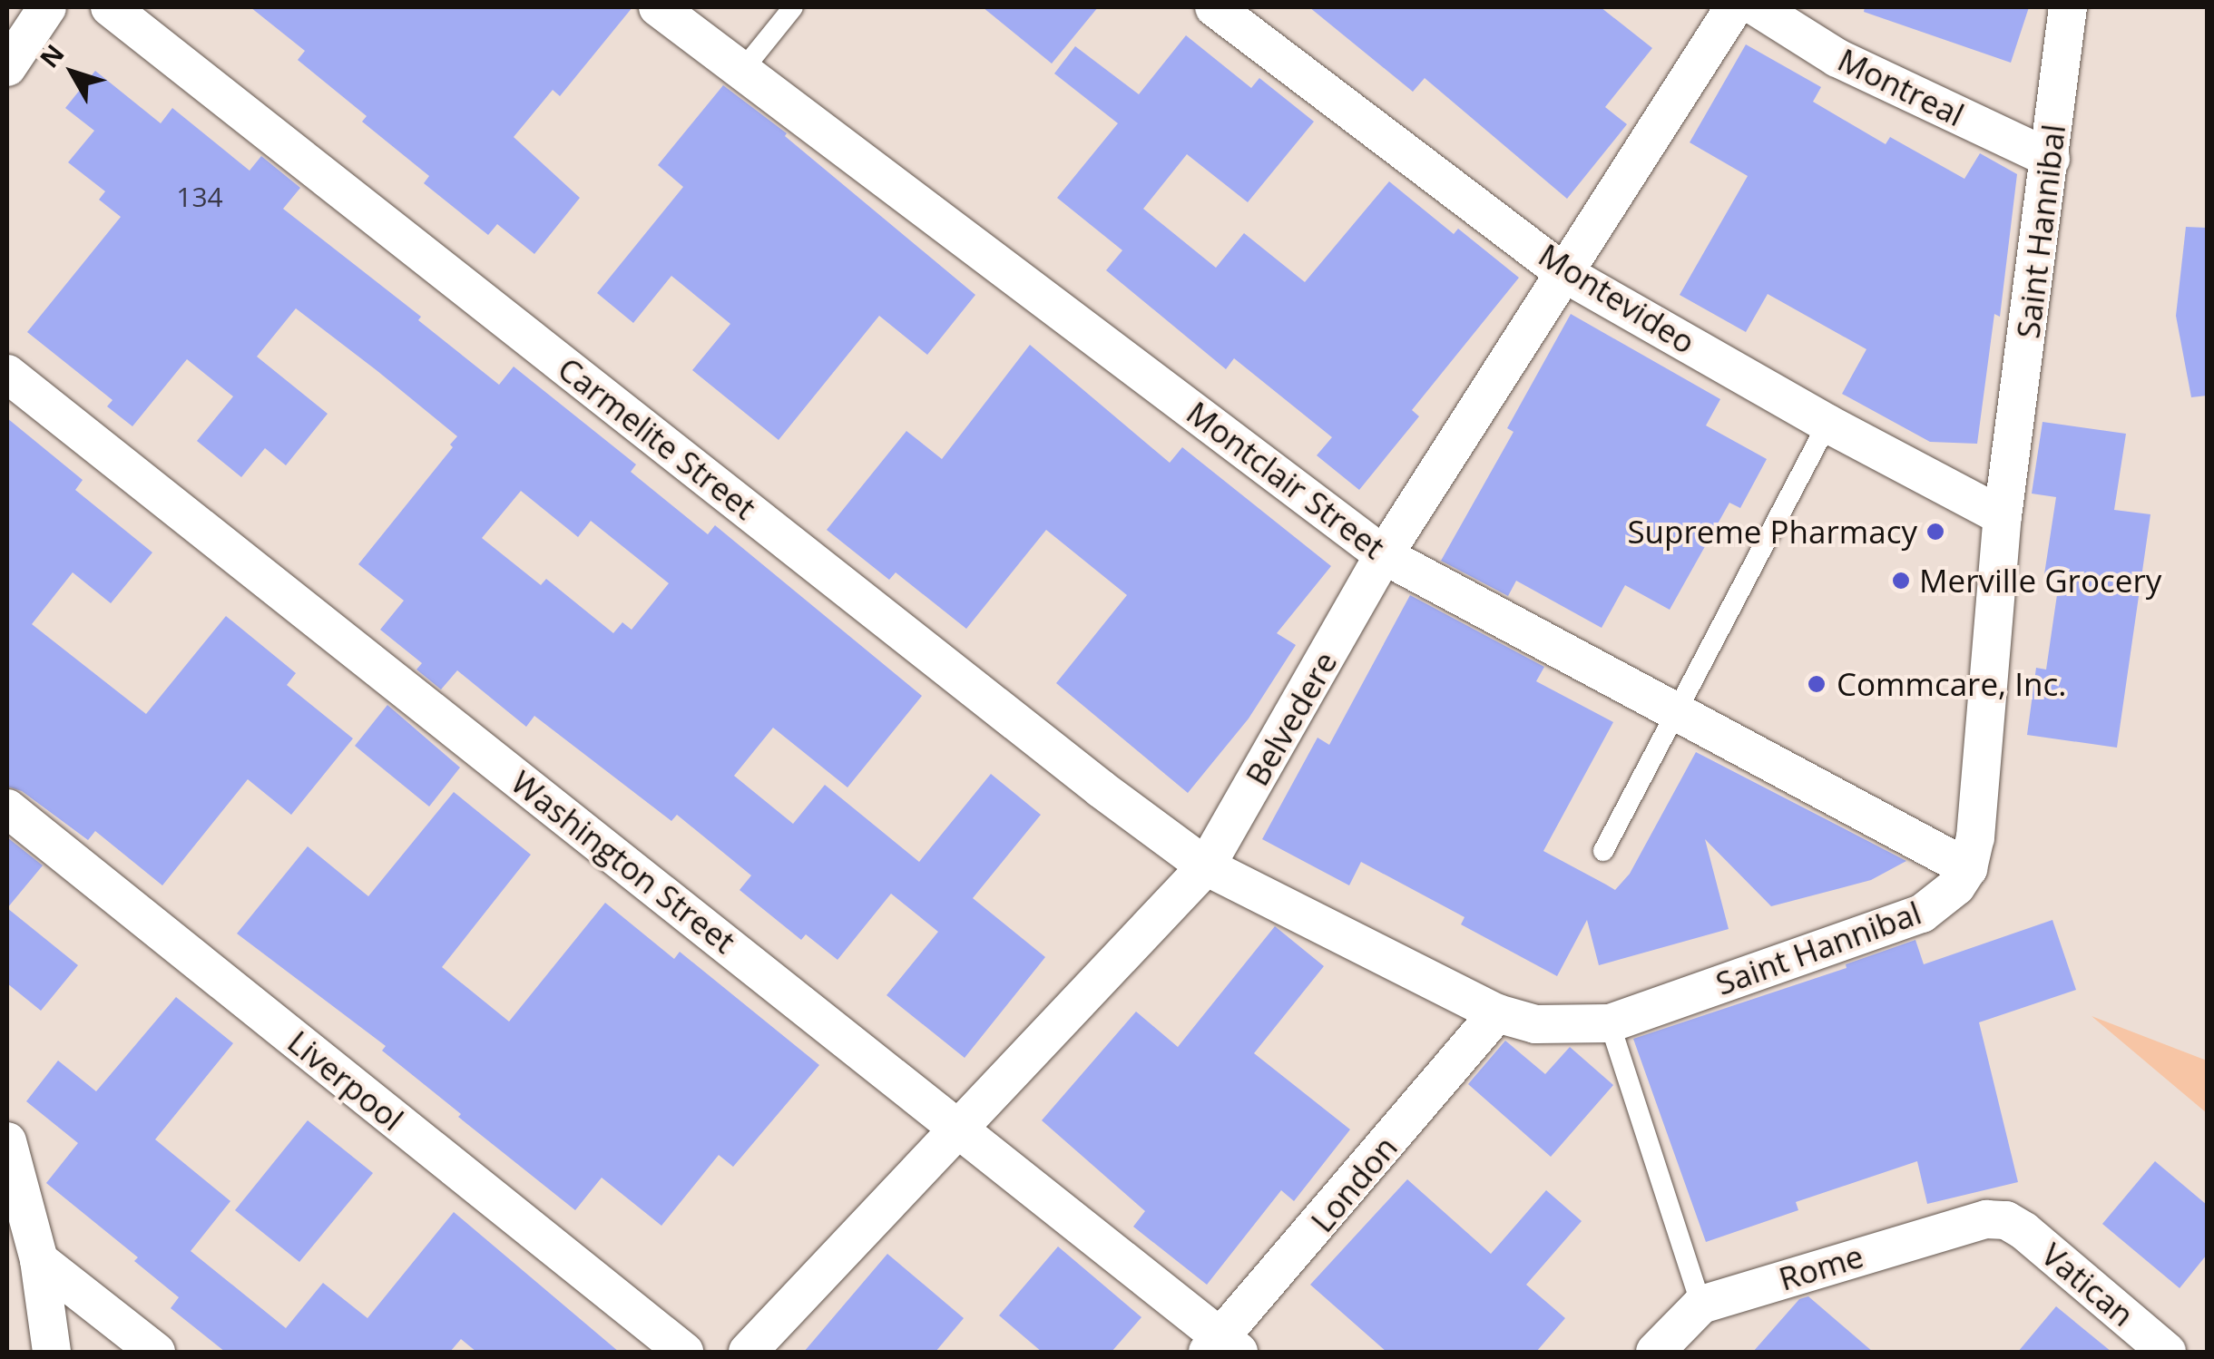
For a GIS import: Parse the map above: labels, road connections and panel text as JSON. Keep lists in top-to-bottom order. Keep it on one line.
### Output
{"streets":{"street":["Montreal","Saint Hannibal","Montevideo","Carmelite Street","Montclair Street","Belvedere","Washington Street","Liverpool","London","Rome","Vatican"]},"crossings":[["Montreal","Saint Hannibal"],["Saint Hannibal","Montevideo"],["Saint Hannibal","Carmelite Street"],["Saint Hannibal","Montclair Street"],["Saint Hannibal","Belvedere"],["Saint Hannibal","London"],["Montevideo","Belvedere"],["Carmelite Street","Belvedere"],["Montclair Street","Belvedere"],["Belvedere","Washington Street"],["Washington Street","London"],["Rome","Vatican"]],"places":["Supreme Pharmacy","Merville Grocery","Commcare, Inc."],"house_numbers":["134"],"north":"top left"}
